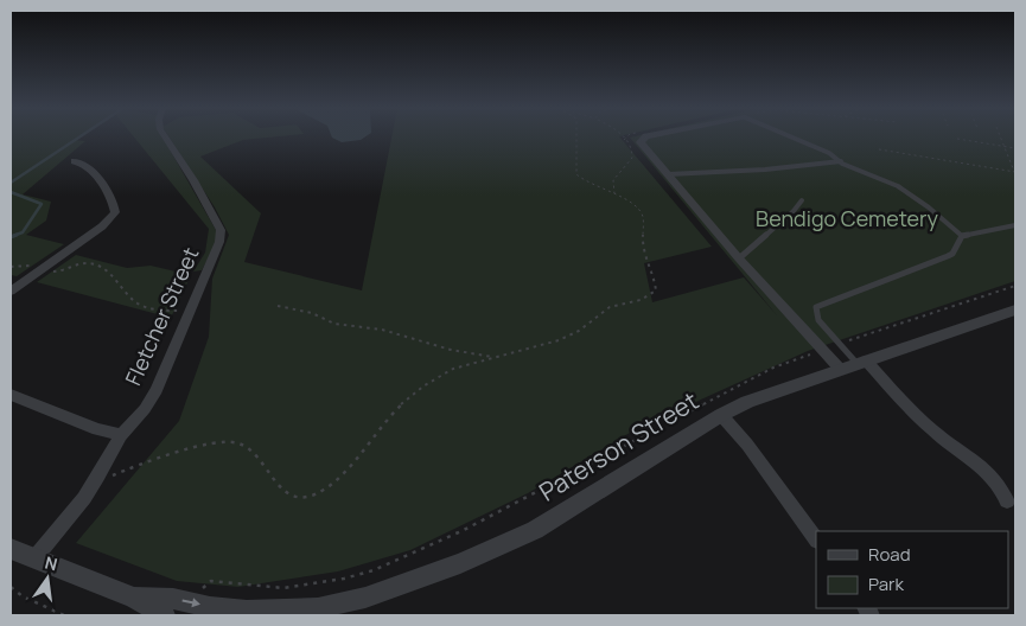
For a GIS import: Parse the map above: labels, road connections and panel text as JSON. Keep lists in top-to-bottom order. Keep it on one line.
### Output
{"streets":{"street":["Fletcher Street","Paterson Street"]},"parks":["Bendigo Cemetery"],"legend":["Road","Park"],"north":"top"}
